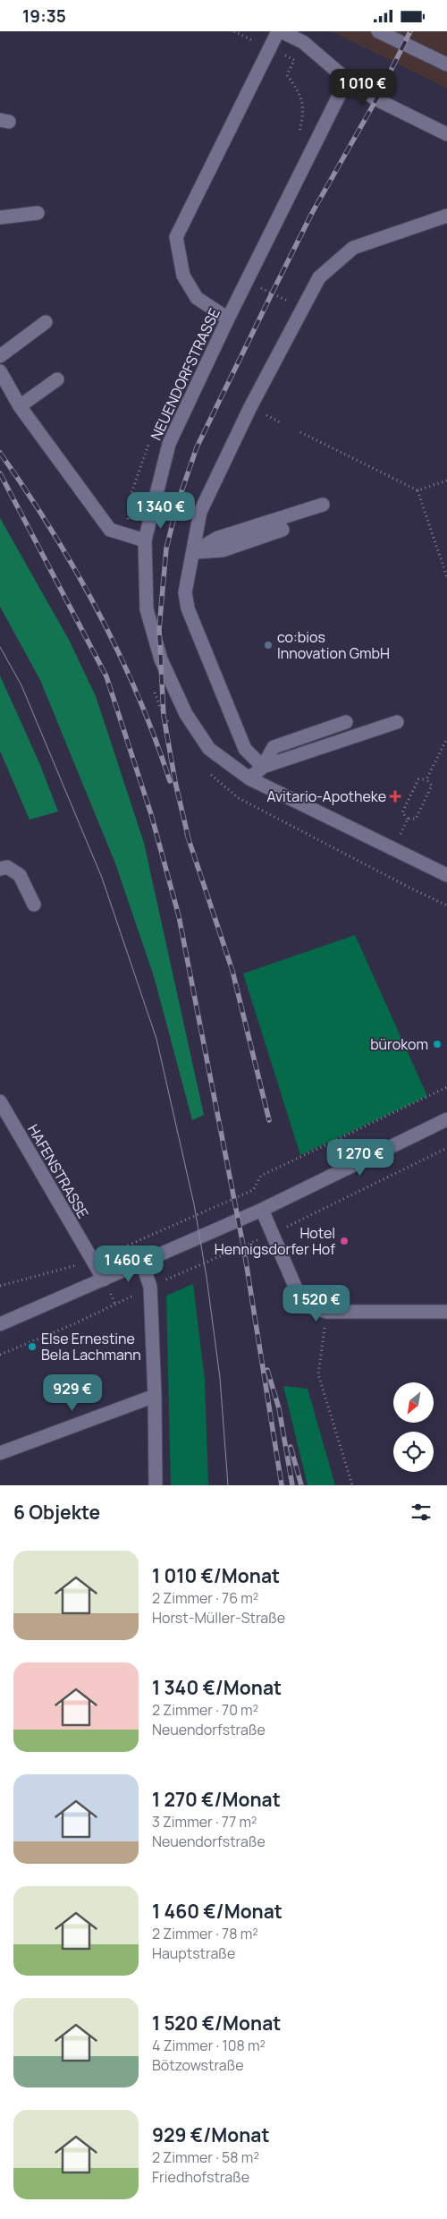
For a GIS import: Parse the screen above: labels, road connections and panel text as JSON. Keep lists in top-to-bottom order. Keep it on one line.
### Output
{"streets":{"street":["NEUENDORFSTRASSE","HAFENSTRASSE"]},"places":{"other":["co:bios Innovation GmbH","bürokom","Hotel Hennigsdorfer Hof","Else Ernestine Bela Lachmann"],"health":["Avitario-Apotheke"]},"north":"bottom left","page":{"status":"19:35","price":["1 010 €","1 340 €","1 270 €","1 460 €","1 520 €","929 €"],"heading":"6 Objekte","list":[{"name":"1 010 €/Monat","note":"2 Zimmer · 76 m² · Horst-Müller-Straße"},{"name":"1 340 €/Monat","note":"2 Zimmer · 70 m² · Neuendorfstraße"},{"name":"1 270 €/Monat","note":"3 Zimmer · 77 m² · Neuendorfstraße"},{"name":"1 460 €/Monat","note":"2 Zimmer · 78 m² · Hauptstraße"},{"name":"1 520 €/Monat","note":"4 Zimmer · 108 m² · Bötzowstraße"},{"name":"929 €/Monat","note":"2 Zimmer · 58 m² · Friedhofstraße"}]}}
